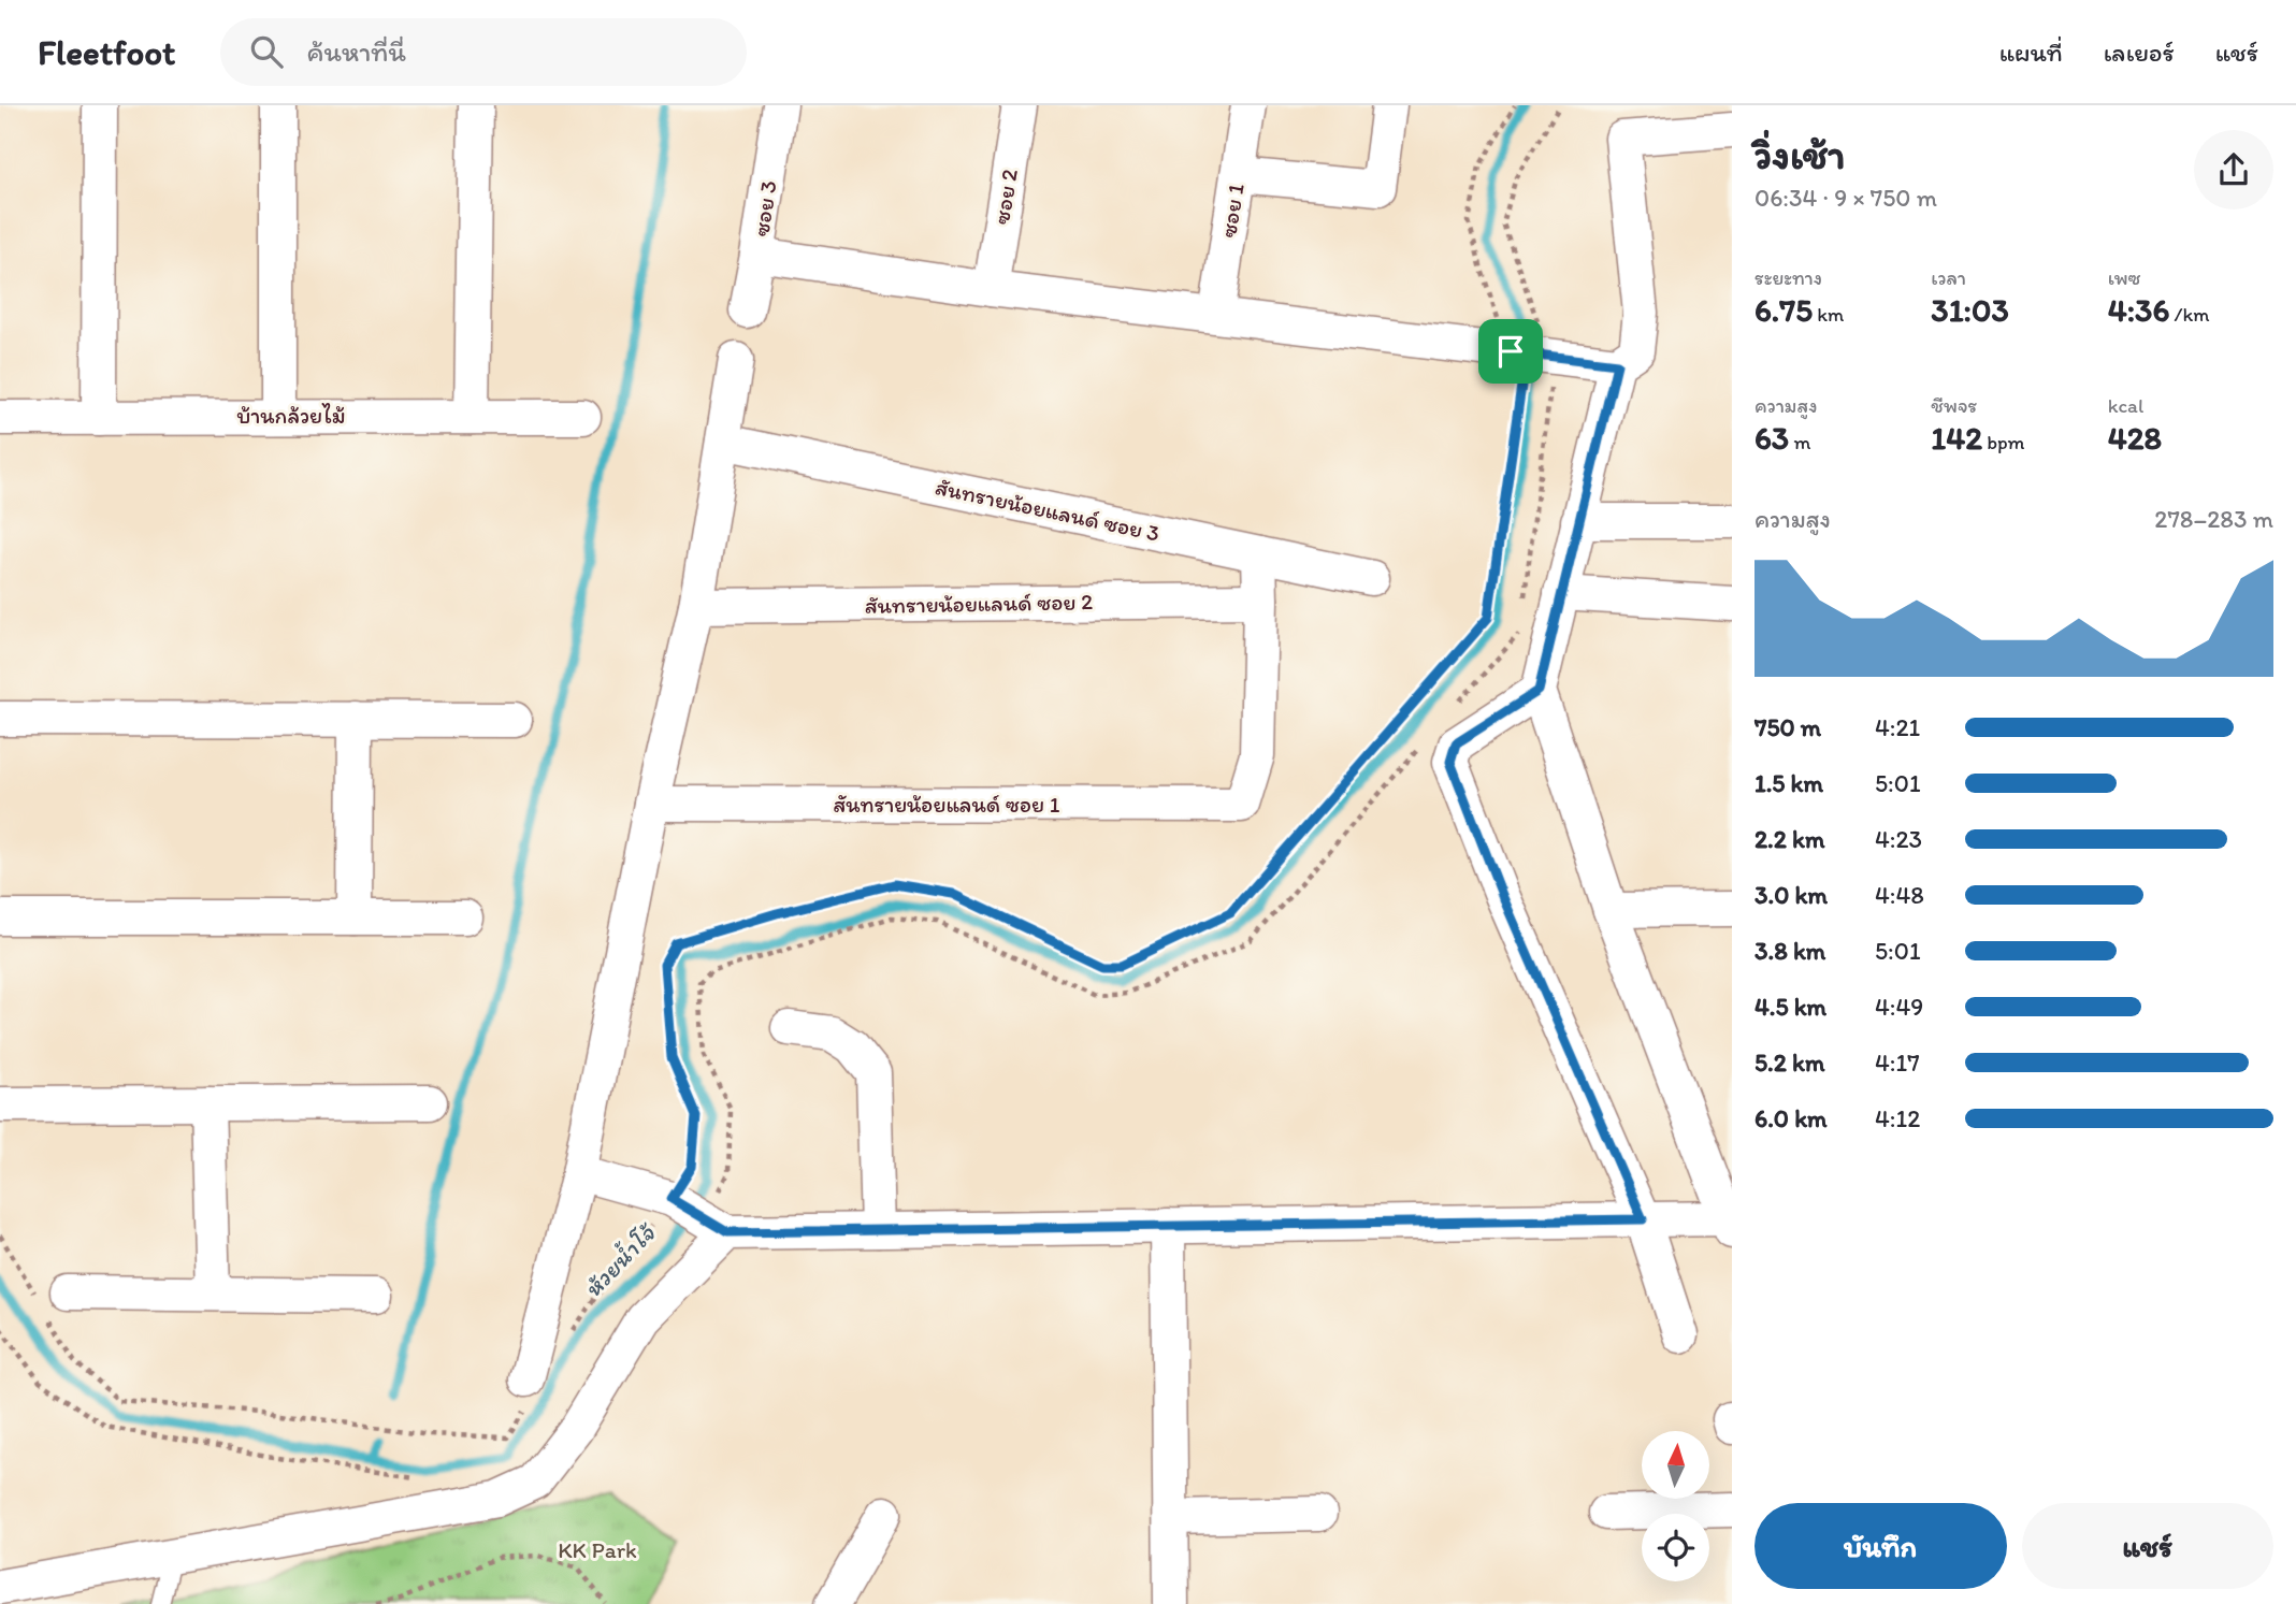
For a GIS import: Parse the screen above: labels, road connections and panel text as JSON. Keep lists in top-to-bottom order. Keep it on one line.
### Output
{"streets":{"street":["ซอย 2","ซอย 3","ซอย 1","บ้านกล้วยไม้","สันทรายน้อยแลนด์ ซอย 3","สันทรายน้อยแลนด์ ซอย 2","สันทรายน้อยแลนด์ ซอย 1"]},"crossings":[["สันทรายน้อยแลนด์ ซอย 2","สันทรายน้อยแลนด์ ซอย 1"]],"water":["ห้วยน้ำโจ้"],"parks":["KK Park"],"north":"top","page":{"header":"Fleetfoot","search":"ค้นหาที่นี่","nav":["แผนที่","เลเยอร์","แชร์"],"heading":["วิ่งเช้า","06:34 · 9 × 750 m"],"stats":[["ระยะทาง","6.75 km"],["เวลา","31:03"],["เพซ","4:36 /km"],["ความสูง","63 m"],["ชีพจร","142 bpm"],["kcal","428"]],"chart":["ความสูง","278–283 m"],"list":[{"name":"750 m","note":"4:21"},{"name":"1.5 km","note":"5:01"},{"name":"2.2 km","note":"4:23"},{"name":"3.0 km","note":"4:48"},{"name":"3.8 km","note":"5:01"},{"name":"4.5 km","note":"4:49"},{"name":"5.2 km","note":"4:17"},{"name":"6.0 km","note":"4:12"}],"buttons":["บันทึก","แชร์"]}}
